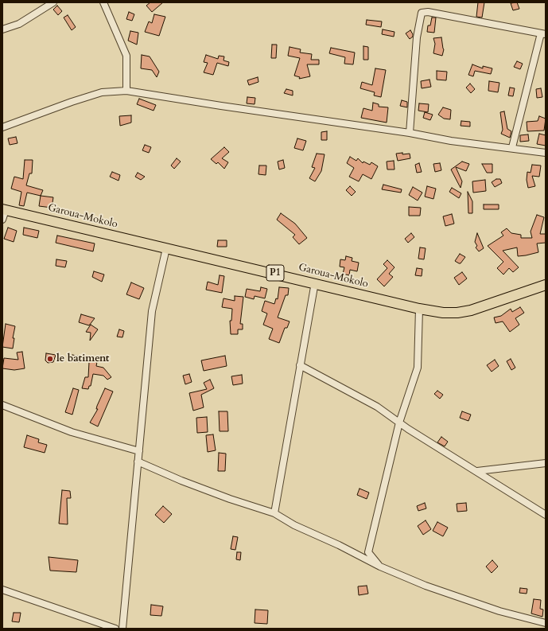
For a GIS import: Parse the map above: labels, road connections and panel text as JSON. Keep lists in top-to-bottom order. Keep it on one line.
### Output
{"streets":{"main road":["Garoua-Mokolo","P1"]},"places":["le batiment"]}
